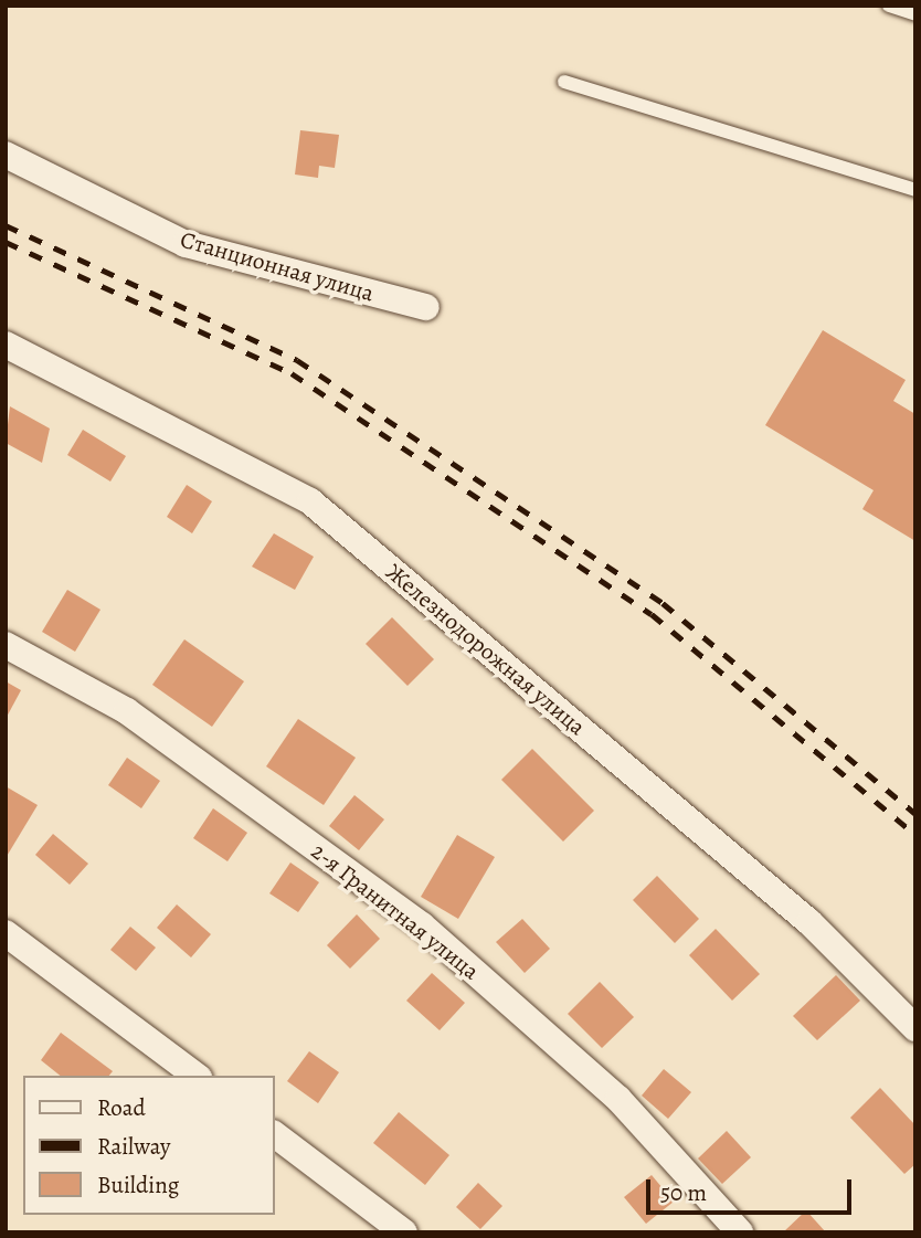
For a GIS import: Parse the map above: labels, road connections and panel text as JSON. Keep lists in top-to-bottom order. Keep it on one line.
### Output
{"streets":{"street":["Станционная улица","Железнодорожная улица","2-я Гранитная улица"]},"legend":["Road","Railway","Building"],"scale_bar":"50 m"}
